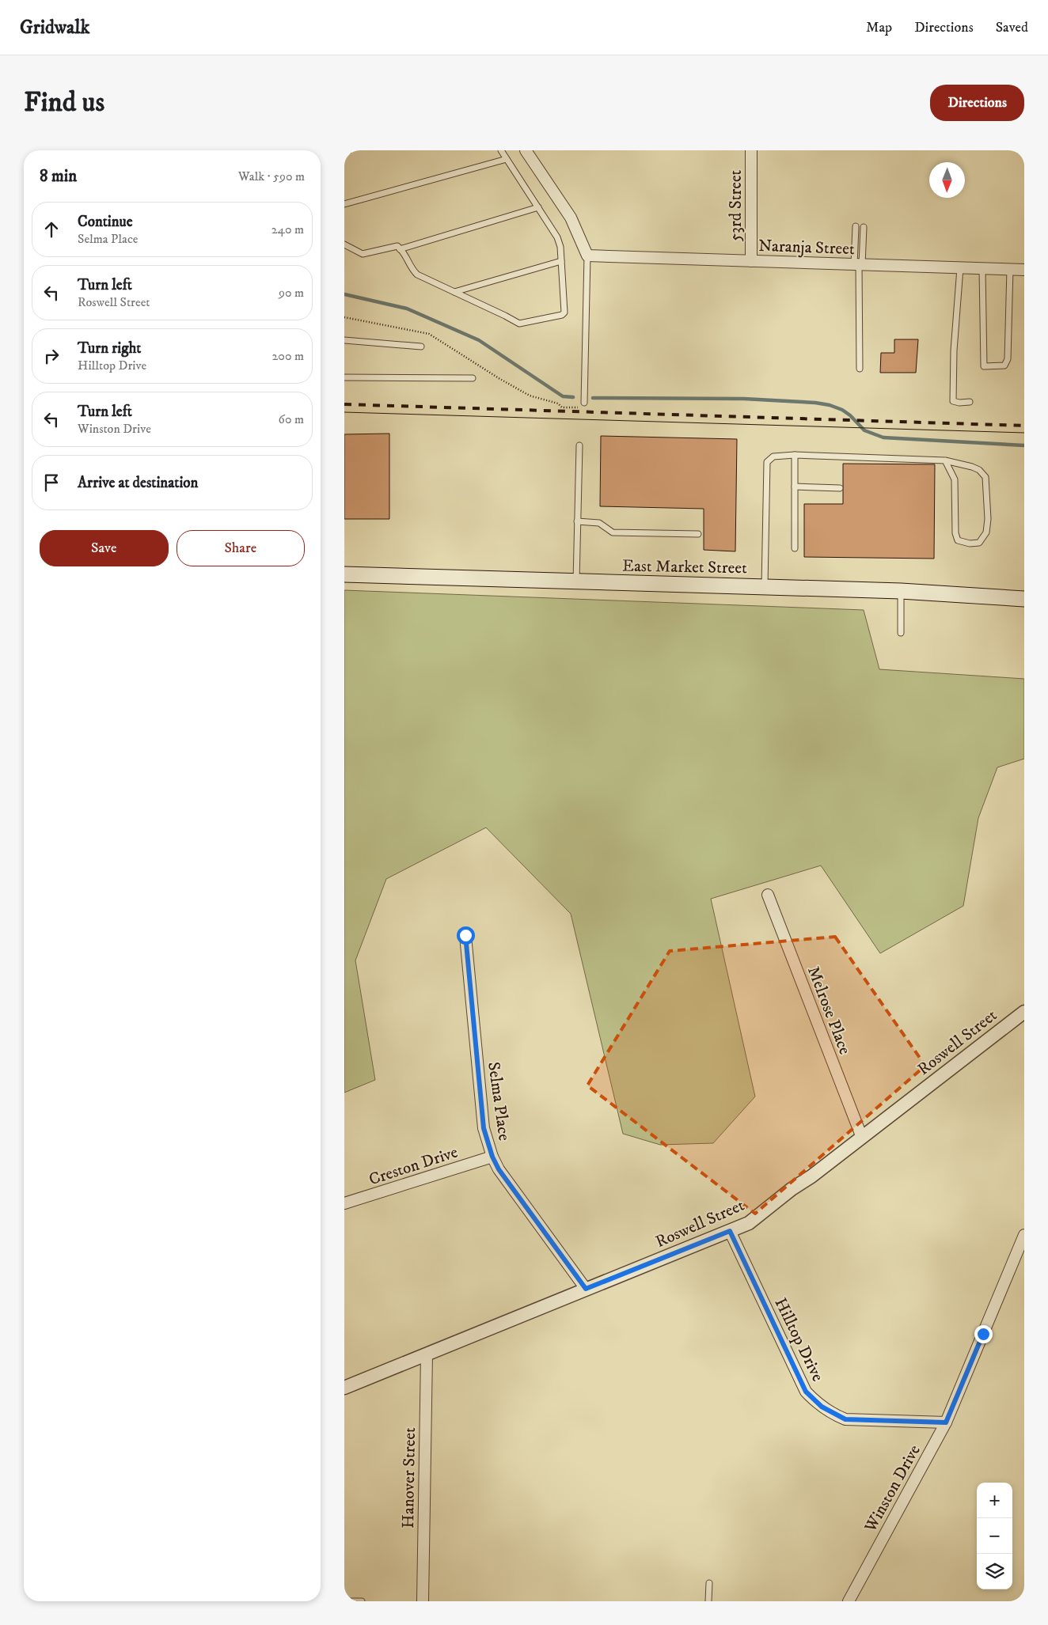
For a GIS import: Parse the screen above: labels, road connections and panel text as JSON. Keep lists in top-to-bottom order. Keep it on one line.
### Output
{"streets":{"main road":["East Market Street"],"street":["53rd Street","Naranja Street","Melrose Place","Roswell Street","Selma Place","Creston Drive","Hilltop Drive","Hanover Street","Winston Drive"]},"crossings":[["53rd Street","Naranja Street"],["Melrose Place","Roswell Street"],["Roswell Street","Selma Place"],["Roswell Street","Hilltop Drive"],["Roswell Street","Hanover Street"],["Selma Place","Creston Drive"],["Hilltop Drive","Winston Drive"]],"north":"bottom","page":{"header":"Gridwalk","nav":["Map","Directions","Saved"],"buttons":["Directions",["Save","Share"]],"title":"Find us","heading":["8 min","Walk · 590 m"],"list":[["Continue","Selma Place","240 m"],["Turn left","Roswell Street","90 m"],["Turn right","Hilltop Drive","200 m"],["Turn left","Winston Drive","60 m"],"Arrive at destination"],"map_buttons":["+","−"]}}
